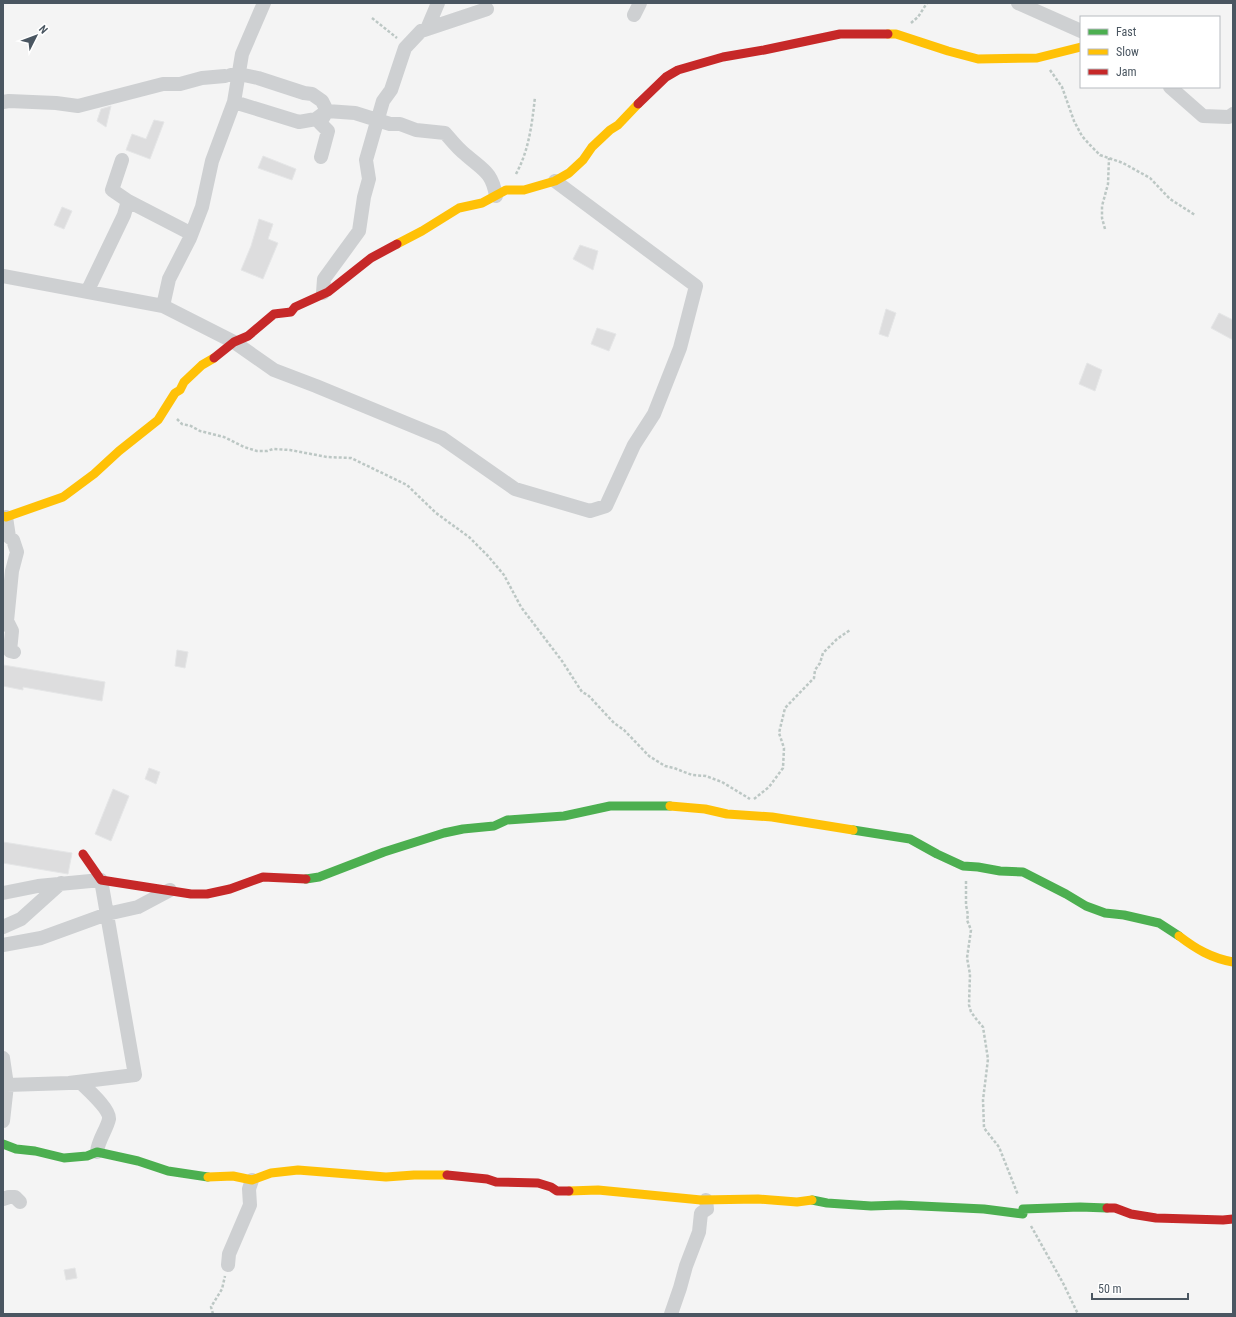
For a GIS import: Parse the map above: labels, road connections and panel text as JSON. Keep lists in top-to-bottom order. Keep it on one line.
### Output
{"legend":["Fast","Slow","Jam"],"scale_bar":"50 m","north":"top right"}
